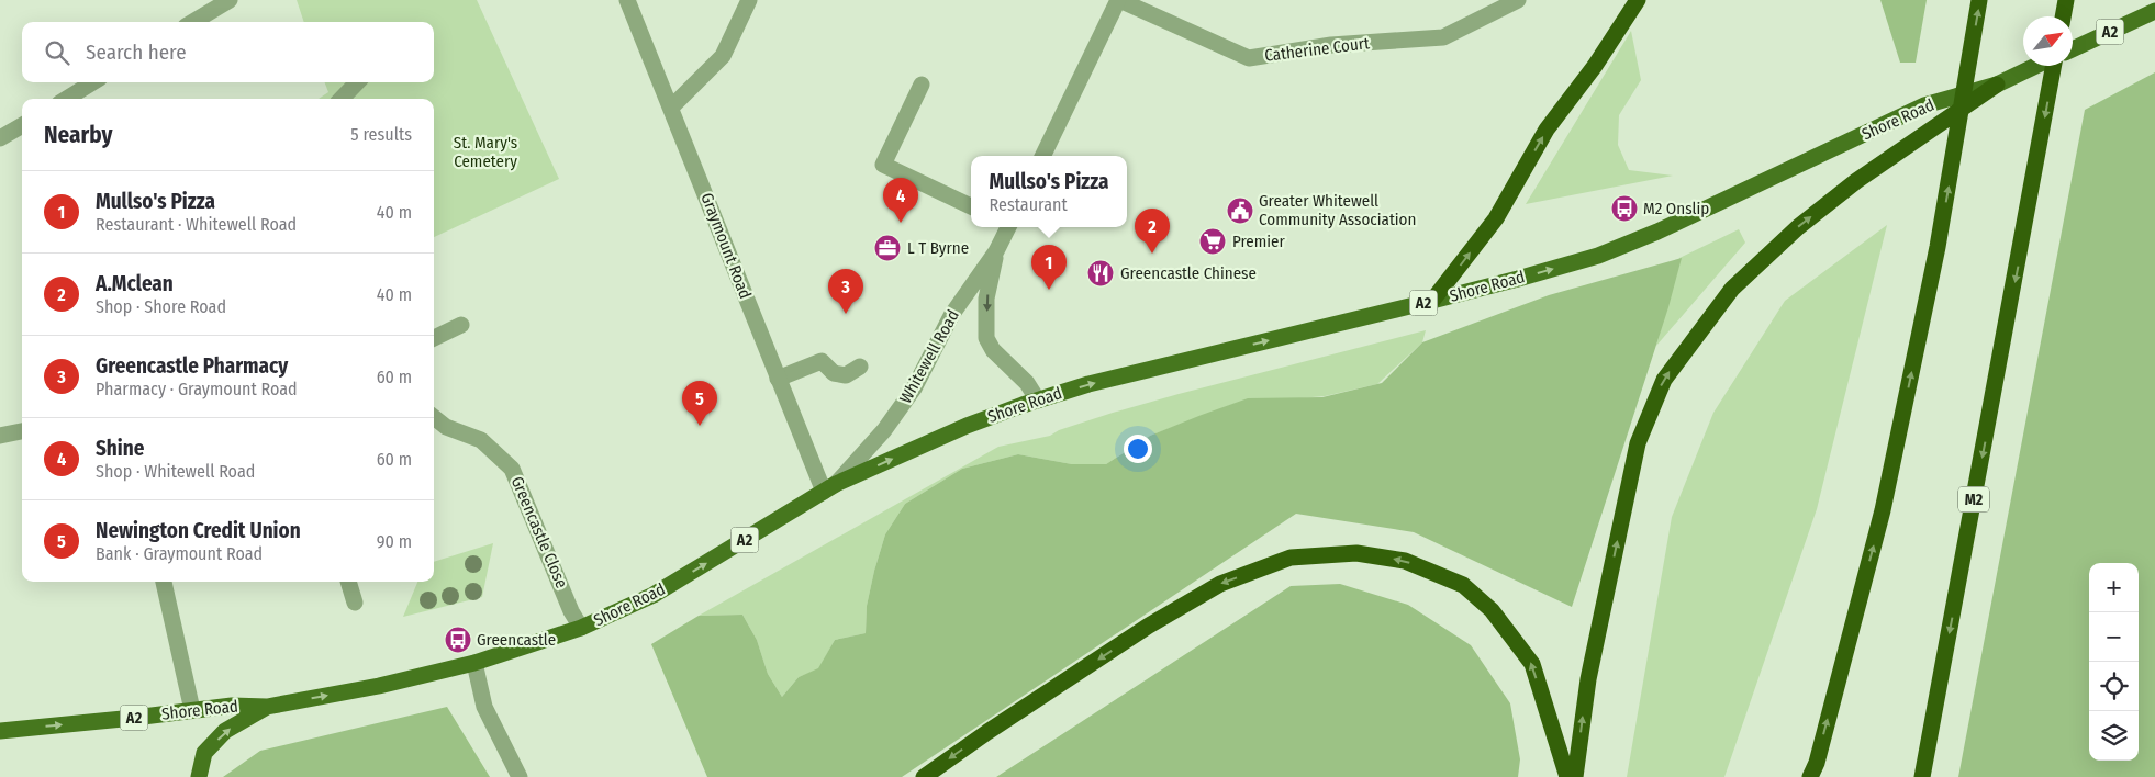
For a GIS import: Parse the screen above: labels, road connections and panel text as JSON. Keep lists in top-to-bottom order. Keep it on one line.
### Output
{"streets":{"highway":["M2"],"main road":["A2","Shore Road"],"street":["Catherine Court","Graymount Road","Whitewell Road","Greencastle Close"]},"crossings":[["Shore Road","Graymount Road"],["Shore Road","Whitewell Road"],["Shore Road","Greencastle Close"],["Graymount Road","Whitewell Road"]],"one_way":["Shore Road"],"parks":["St. Mary's Cemetery"],"places":{"bus stop":["M2 Onslip","Greencastle"],"public building":["Greater Whitewell Community Association"],"supermarket":["Premier"],"office":["L T Byrne"],"restaurant":["Greencastle Chinese"]},"north":"top right","page":{"search":"Search here","heading":["Nearby","5 results"],"popup":["Mullso's Pizza","Restaurant"],"list":[{"mark":"1","name":"Mullso's Pizza","note":"Restaurant · Whitewell Road","value":"40 m"},{"mark":"2","name":"A.Mclean","note":"Shop · Shore Road","value":"40 m"},{"mark":"3","name":"Greencastle Pharmacy","note":"Pharmacy · Graymount Road","value":"60 m"},{"mark":"4","name":"Shine","note":"Shop · Whitewell Road","value":"60 m"},{"mark":"5","name":"Newington Credit Union","note":"Bank · Graymount Road","value":"90 m"}],"pins":["4","2","1","3","5"],"map_buttons":["+","−"]}}
